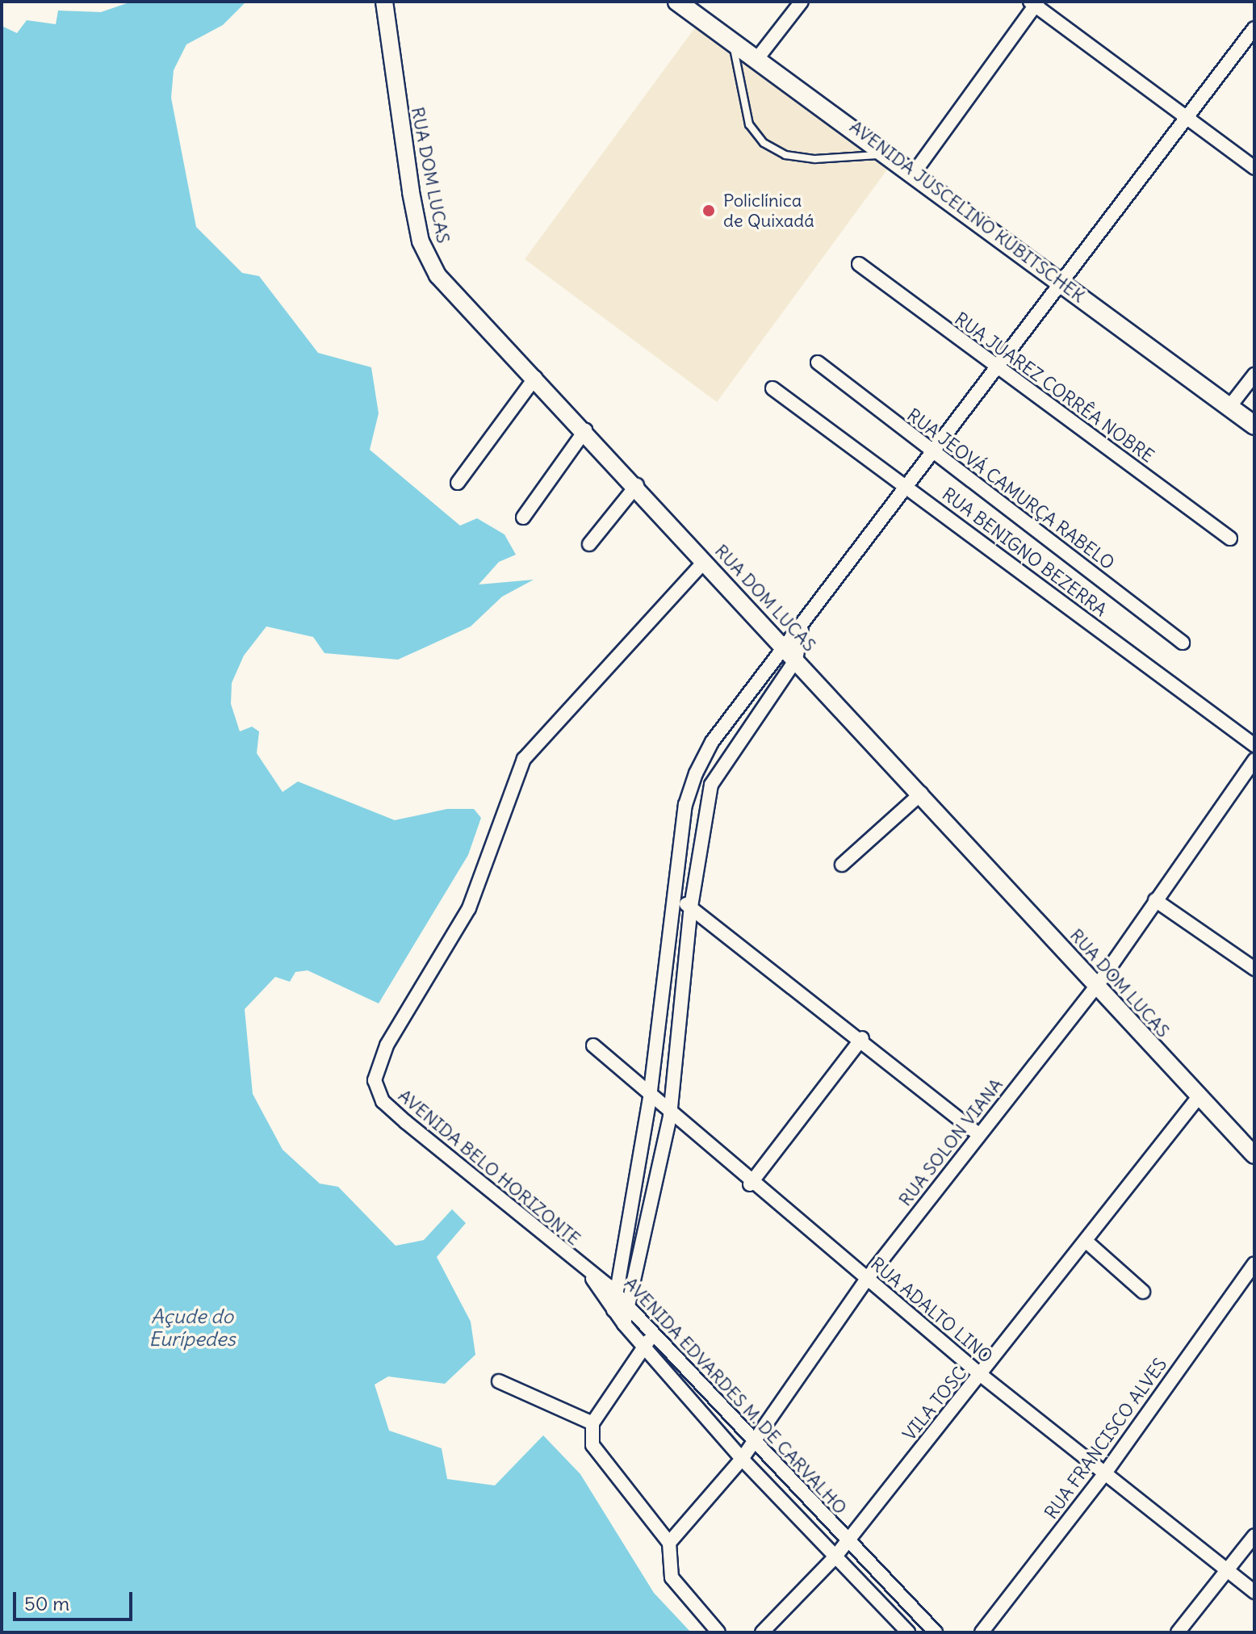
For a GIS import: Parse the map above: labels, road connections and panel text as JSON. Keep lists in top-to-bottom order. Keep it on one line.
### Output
{"streets":{"main road":["AVENIDA JUSCELINO KUBITSCHEK"],"street":["RUA DOM LUCAS","RUA JUAREZ CORRÊA NOBRE","RUA JEOVÁ CAMURÇA RABELO","RUA BENIGNO BEZERRA","RUA SOLON VIANA","AVENIDA BELO HORIZONTE","RUA ADALTO LINO","AVENIDA EDVARDES M. DE CARVALHO","VILA TOSC","RUA FRANCISCO ALVES"]},"crossings":[["RUA DOM LUCAS","RUA SOLON VIANA"],["RUA DOM LUCAS","AVENIDA BELO HORIZONTE"],["RUA DOM LUCAS","VILA TOSC"],["RUA SOLON VIANA","RUA ADALTO LINO"],["RUA SOLON VIANA","AVENIDA EDVARDES M. DE CARVALHO"],["AVENIDA BELO HORIZONTE","AVENIDA EDVARDES M. DE CARVALHO"],["RUA ADALTO LINO","VILA TOSC"],["RUA ADALTO LINO","RUA FRANCISCO ALVES"],["AVENIDA EDVARDES M. DE CARVALHO","VILA TOSC"]],"water":["Açude do Eurípedes"],"places":["Policlínica de Quixadá"],"scale_bar":"50 m"}
